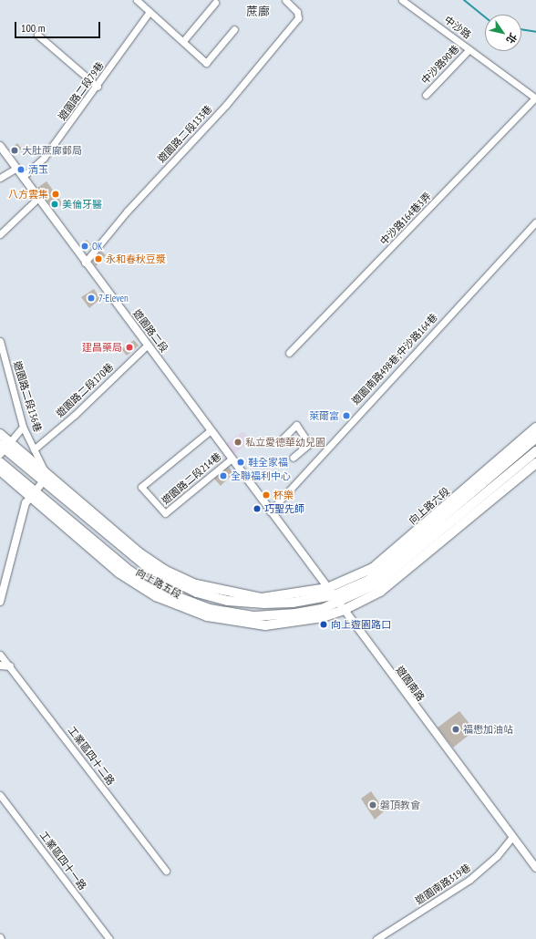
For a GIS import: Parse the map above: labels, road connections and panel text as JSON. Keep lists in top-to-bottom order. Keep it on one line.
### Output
{"streets":{"main road":["向上路六段","向上路五段"],"street":["中沙路","中沙路90巷","遊園路二段79巷","遊園路二段133巷","中沙路164巷3弄","遊園路二段","遊園南路498巷;中沙路164巷","遊園路二段170巷","遊園路二段136巷","遊園路二段214巷","遊園南路","工業區四十二路","工業區四十一路","遊園南路319巷"]},"crossings":[["中沙路","中沙路90巷"],["中沙路","中沙路164巷3弄"],["遊園路二段79巷","遊園路二段"],["遊園路二段133巷","遊園路二段"],["遊園路二段","遊園南路498巷;中沙路164巷"],["遊園路二段","遊園路二段170巷"],["遊園路二段","遊園路二段214巷"],["遊園路二段","遊園南路"],["遊園南路498巷;中沙路164巷","遊園南路"],["遊園路二段170巷","遊園路二段136巷"],["遊園路二段136巷","向上路五段"],["向上路六段","向上路五段"],["向上路六段","遊園南路"],["向上路五段","遊園南路"],["遊園南路","遊園南路319巷"]],"districts":["蔗廍"],"places":["大肚蔗廍郵局","清玉","八方雲集","美倫牙醫","OK","永和春秋豆漿","7-Eleven","建昌藥局","萊爾富","私立愛德華幼兒園","鞋全家福","全聯福利中心","杯樂","巧聖先師","向上遊園路口","福懋加油站","磐頂教會"],"scale_bar":"100 m","north":"bottom right"}
